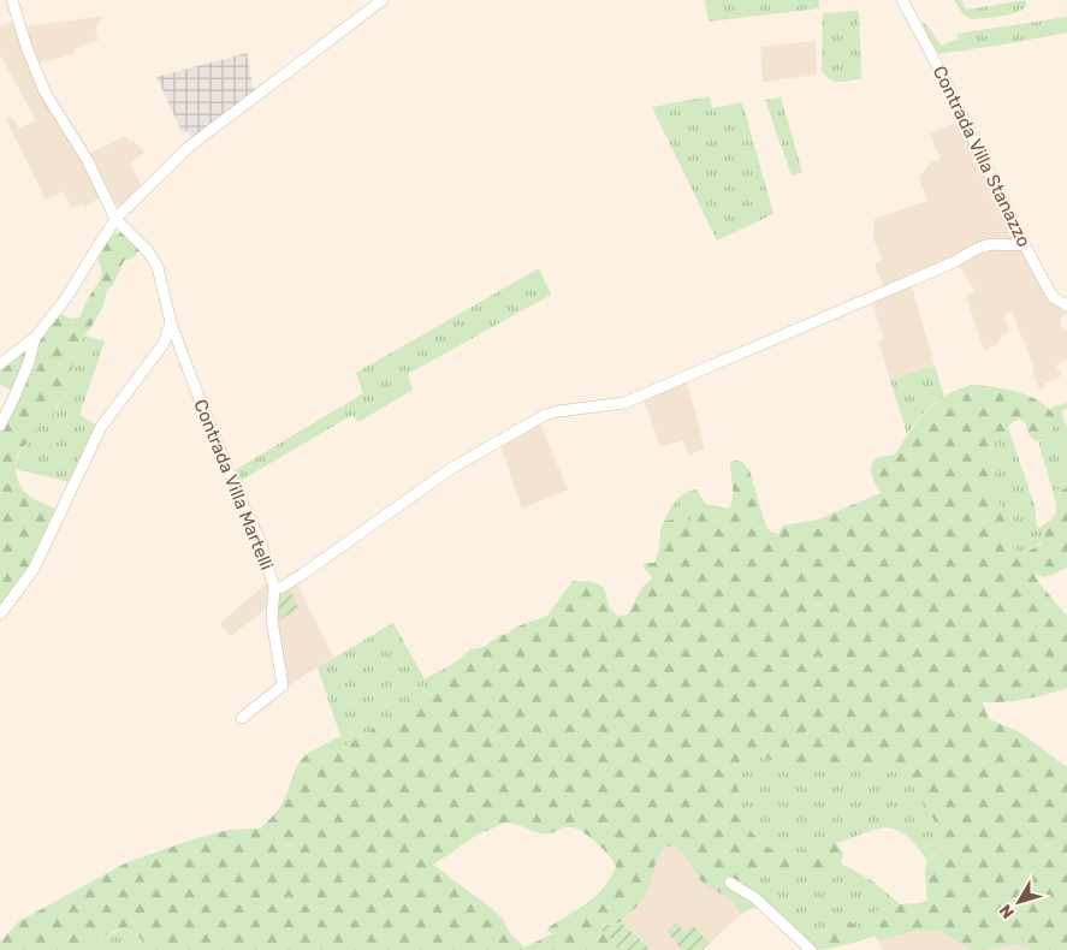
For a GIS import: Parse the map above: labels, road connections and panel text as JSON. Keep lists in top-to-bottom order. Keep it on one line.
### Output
{"streets":{"street":["Contrada Villa Stanazzo","Contrada Villa Martelli"]},"north":"bottom left"}
